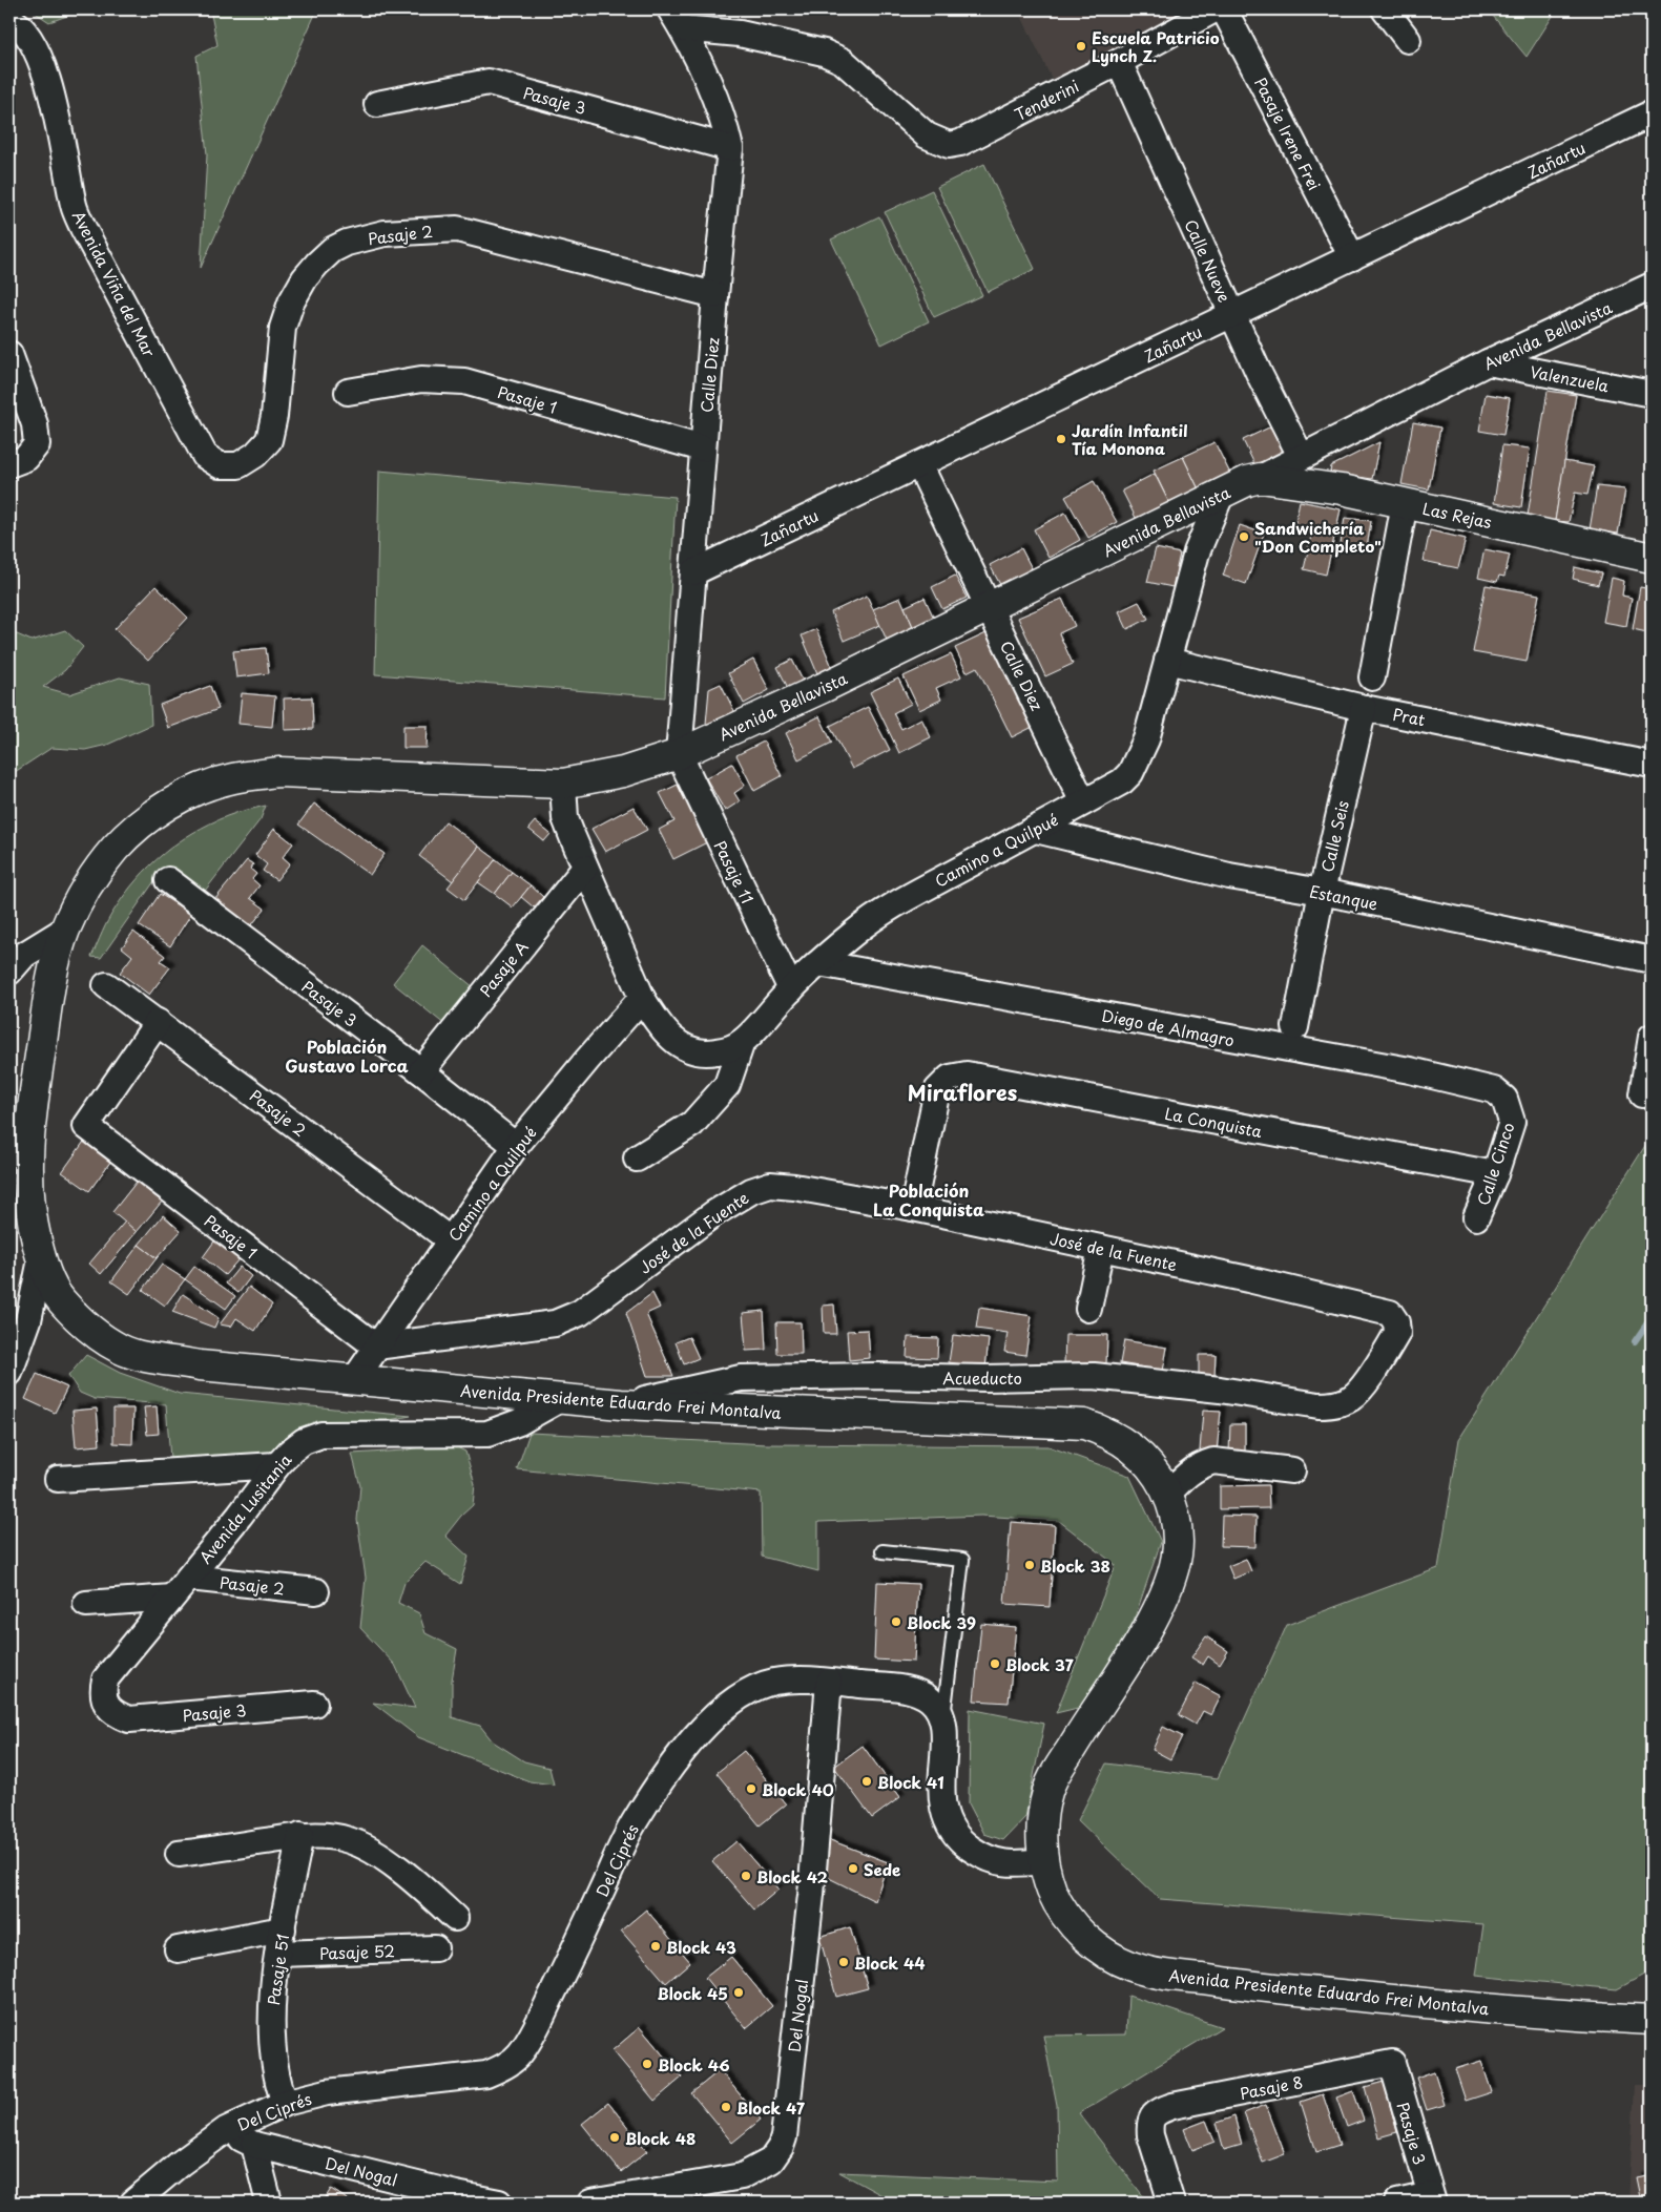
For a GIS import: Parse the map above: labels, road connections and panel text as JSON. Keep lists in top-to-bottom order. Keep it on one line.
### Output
{"streets":{"street":["Pasaje 3","Tenderini","Pasaje Irene Frei","Zañartu","Pasaje 2","Calle Nueve","Avenida Viña del Mar","Avenida Bellavista","Calle Diez","Valenzuela","Pasaje 1","Las Rejas","Prat","Calle Seis","Camino a Quilpué","Pasaje 11","Estanque","Pasaje A","Diego de Almagro","La Conquista","Calle Cinco","José de la Fuente","Acueducto","Avenida Presidente Eduardo Frei Montalva","Avenida Lusitania","Del Ciprés","Pasaje 52","Pasaje 51","Del Nogal","Pasaje 8"]},"crossings":[["Pasaje 3","Calle Diez"],["Pasaje 3","Camino a Quilpué"],["Pasaje 3","Pasaje A"],["Pasaje 3","Avenida Lusitania"],["Pasaje 3","Pasaje 8"],["Tenderini","Calle Nueve"],["Tenderini","Calle Diez"],["Pasaje Irene Frei","Zañartu"],["Zañartu","Calle Nueve"],["Zañartu","Calle Diez"],["Pasaje 2","Avenida Viña del Mar"],["Pasaje 2","Calle Diez"],["Pasaje 2","Pasaje 1"],["Pasaje 2","Camino a Quilpué"],["Pasaje 2","Avenida Lusitania"],["Calle Nueve","Avenida Bellavista"],["Avenida Bellavista","Calle Diez"],["Avenida Bellavista","Valenzuela"],["Avenida Bellavista","Las Rejas"],["Avenida Bellavista","Camino a Quilpué"],["Avenida Bellavista","Pasaje 11"],["Avenida Bellavista","Avenida Presidente Eduardo Frei Montalva"],["Calle Diez","Pasaje 1"],["Calle Diez","Camino a Quilpué"],["Calle Diez","Pasaje 11"],["Calle Diez","Avenida Presidente Eduardo Frei Montalva"],["Pasaje 1","Camino a Quilpué"],["Pasaje 1","José de la Fuente"],["Prat","Calle Seis"],["Prat","Camino a Quilpué"],["Calle Seis","Estanque"],["Camino a Quilpué","Pasaje 11"],["Camino a Quilpué","Estanque"],["Camino a Quilpué","Pasaje A"],["Camino a Quilpué","Diego de Almagro"],["Camino a Quilpué","José de la Fuente"],["Camino a Quilpué","Avenida Presidente Eduardo Frei Montalva"],["Pasaje 11","Avenida Presidente Eduardo Frei Montalva"],["Diego de Almagro","Calle Cinco"],["La Conquista","Calle Cinco"],["La Conquista","José de la Fuente"],["José de la Fuente","Acueducto"],["Acueducto","Avenida Presidente Eduardo Frei Montalva"],["Avenida Presidente Eduardo Frei Montalva","Avenida Lusitania"],["Del Ciprés","Pasaje 51"],["Del Ciprés","Del Nogal"],["Pasaje 52","Pasaje 51"]],"districts":["Población Gustavo Lorca","Miraflores","Población La Conquista"],"places":["Escuela Patricio Lynch Z.","Jardín Infantil Tía Monona","Sandwichería \"Don Completo\"","Block 38","Block 39","Block 37","Block 41","Block 40","Sede","Block 42","Block 43","Block 44","Block 45","Block 46","Block 47","Block 48"]}
